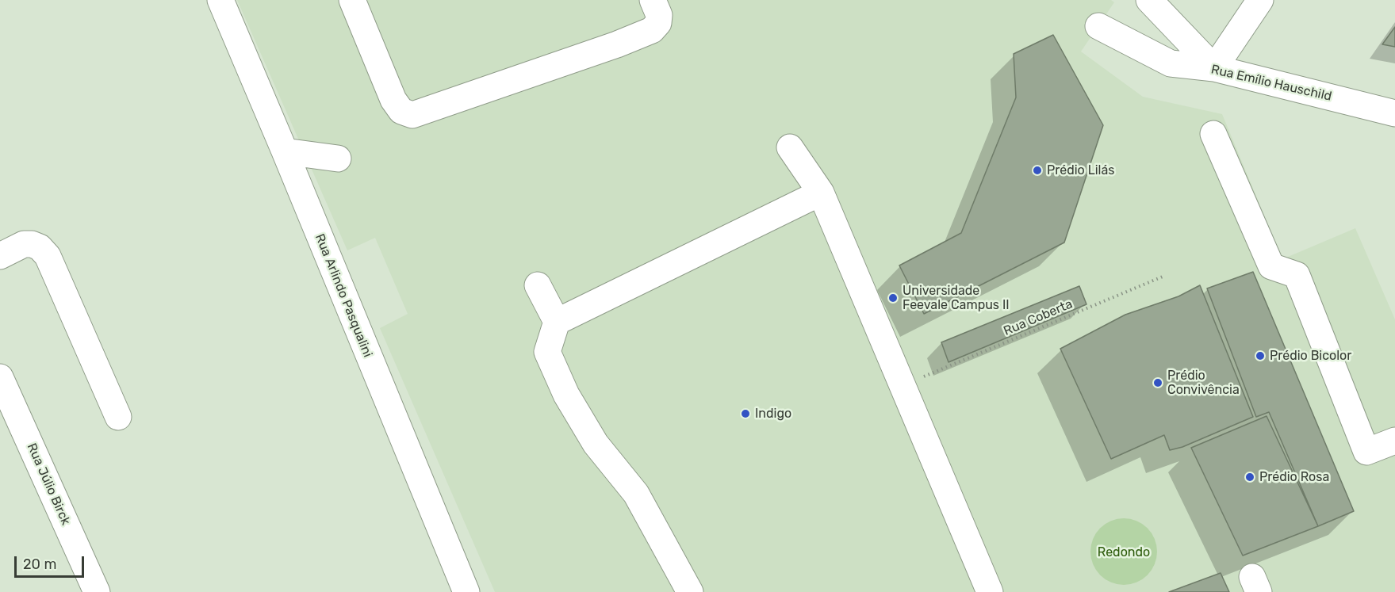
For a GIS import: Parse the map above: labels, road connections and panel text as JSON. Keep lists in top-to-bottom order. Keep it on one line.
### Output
{"streets":{"street":["Rua Emílio Hauschild","Rua Arlindo Pasqualini","Rua Júlio Birck"],"path":["Rua Coberta"]},"parks":["Redondo"],"places":["Prédio Lilás","Universidade Feevale Campus II","Prédio Bicolor","Prédio Convivência","Indigo","Prédio Rosa"],"scale_bar":"20 m"}
